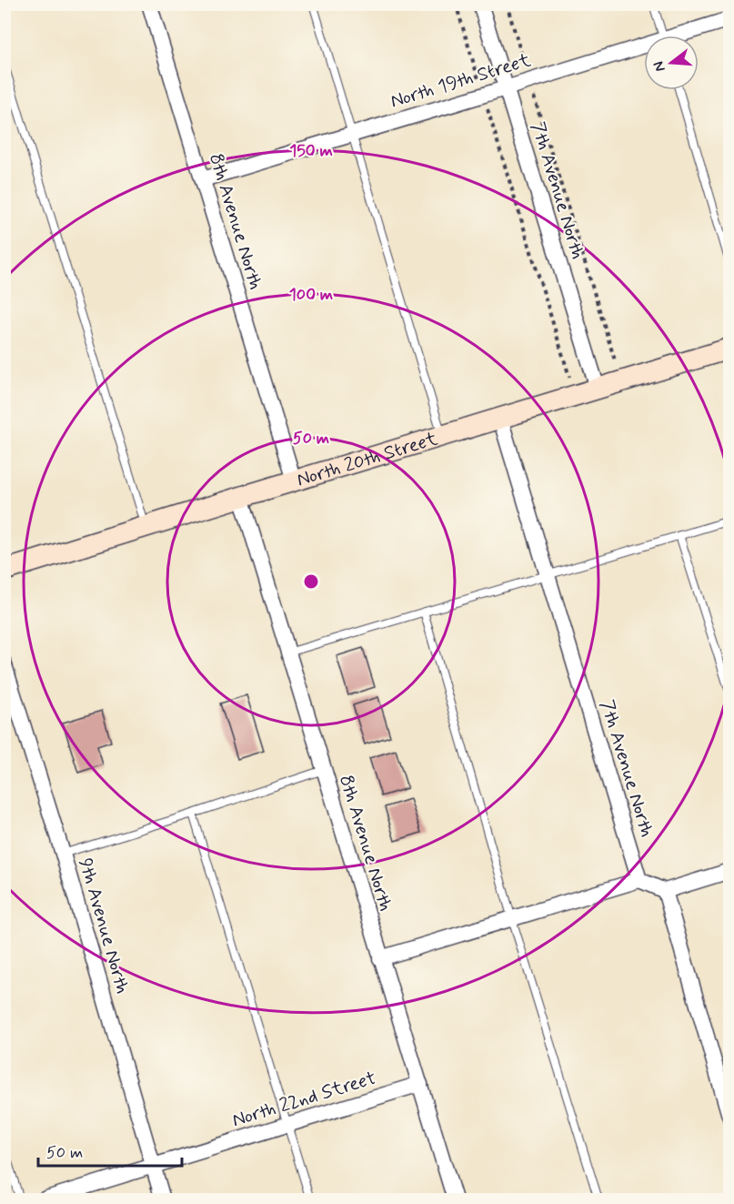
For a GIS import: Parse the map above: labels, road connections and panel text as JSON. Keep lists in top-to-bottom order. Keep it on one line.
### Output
{"streets":{"street":["North 19th Street","7th Avenue North","8th Avenue North","North 20th Street","9th Avenue North","North 22nd Street"]},"crossings":[["North 19th Street","7th Avenue North"],["North 19th Street","8th Avenue North"],["7th Avenue North","North 20th Street"],["8th Avenue North","North 20th Street"],["8th Avenue North","North 22nd Street"],["9th Avenue North","North 22nd Street"]],"scale_bar":"50 m","north":"left","rings":["150 m","100 m","50 m"]}
